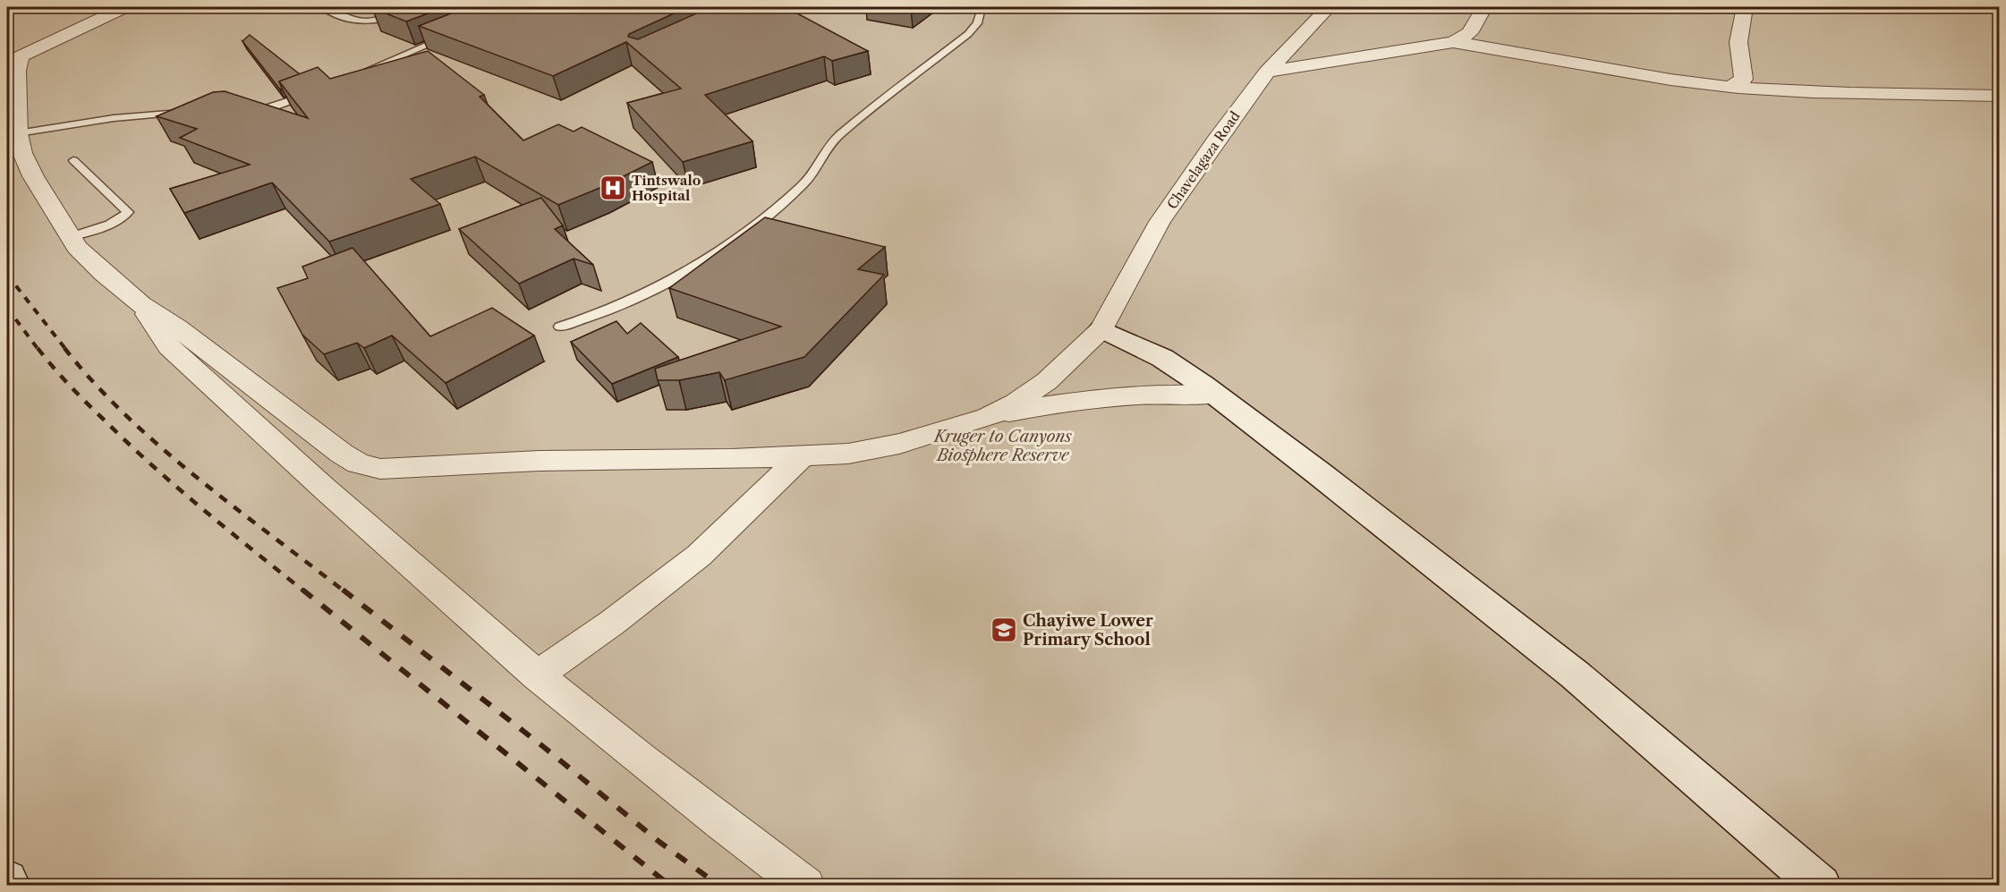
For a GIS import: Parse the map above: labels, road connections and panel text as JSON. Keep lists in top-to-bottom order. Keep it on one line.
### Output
{"streets":{"street":["Chavelagaza Road"]},"parks":["Kruger to Canyons Biosphere Reserve"],"places":{"hospital":["Tintswalo Hospital"],"school or university":["Chayiwe Lower Primary School"]}}
